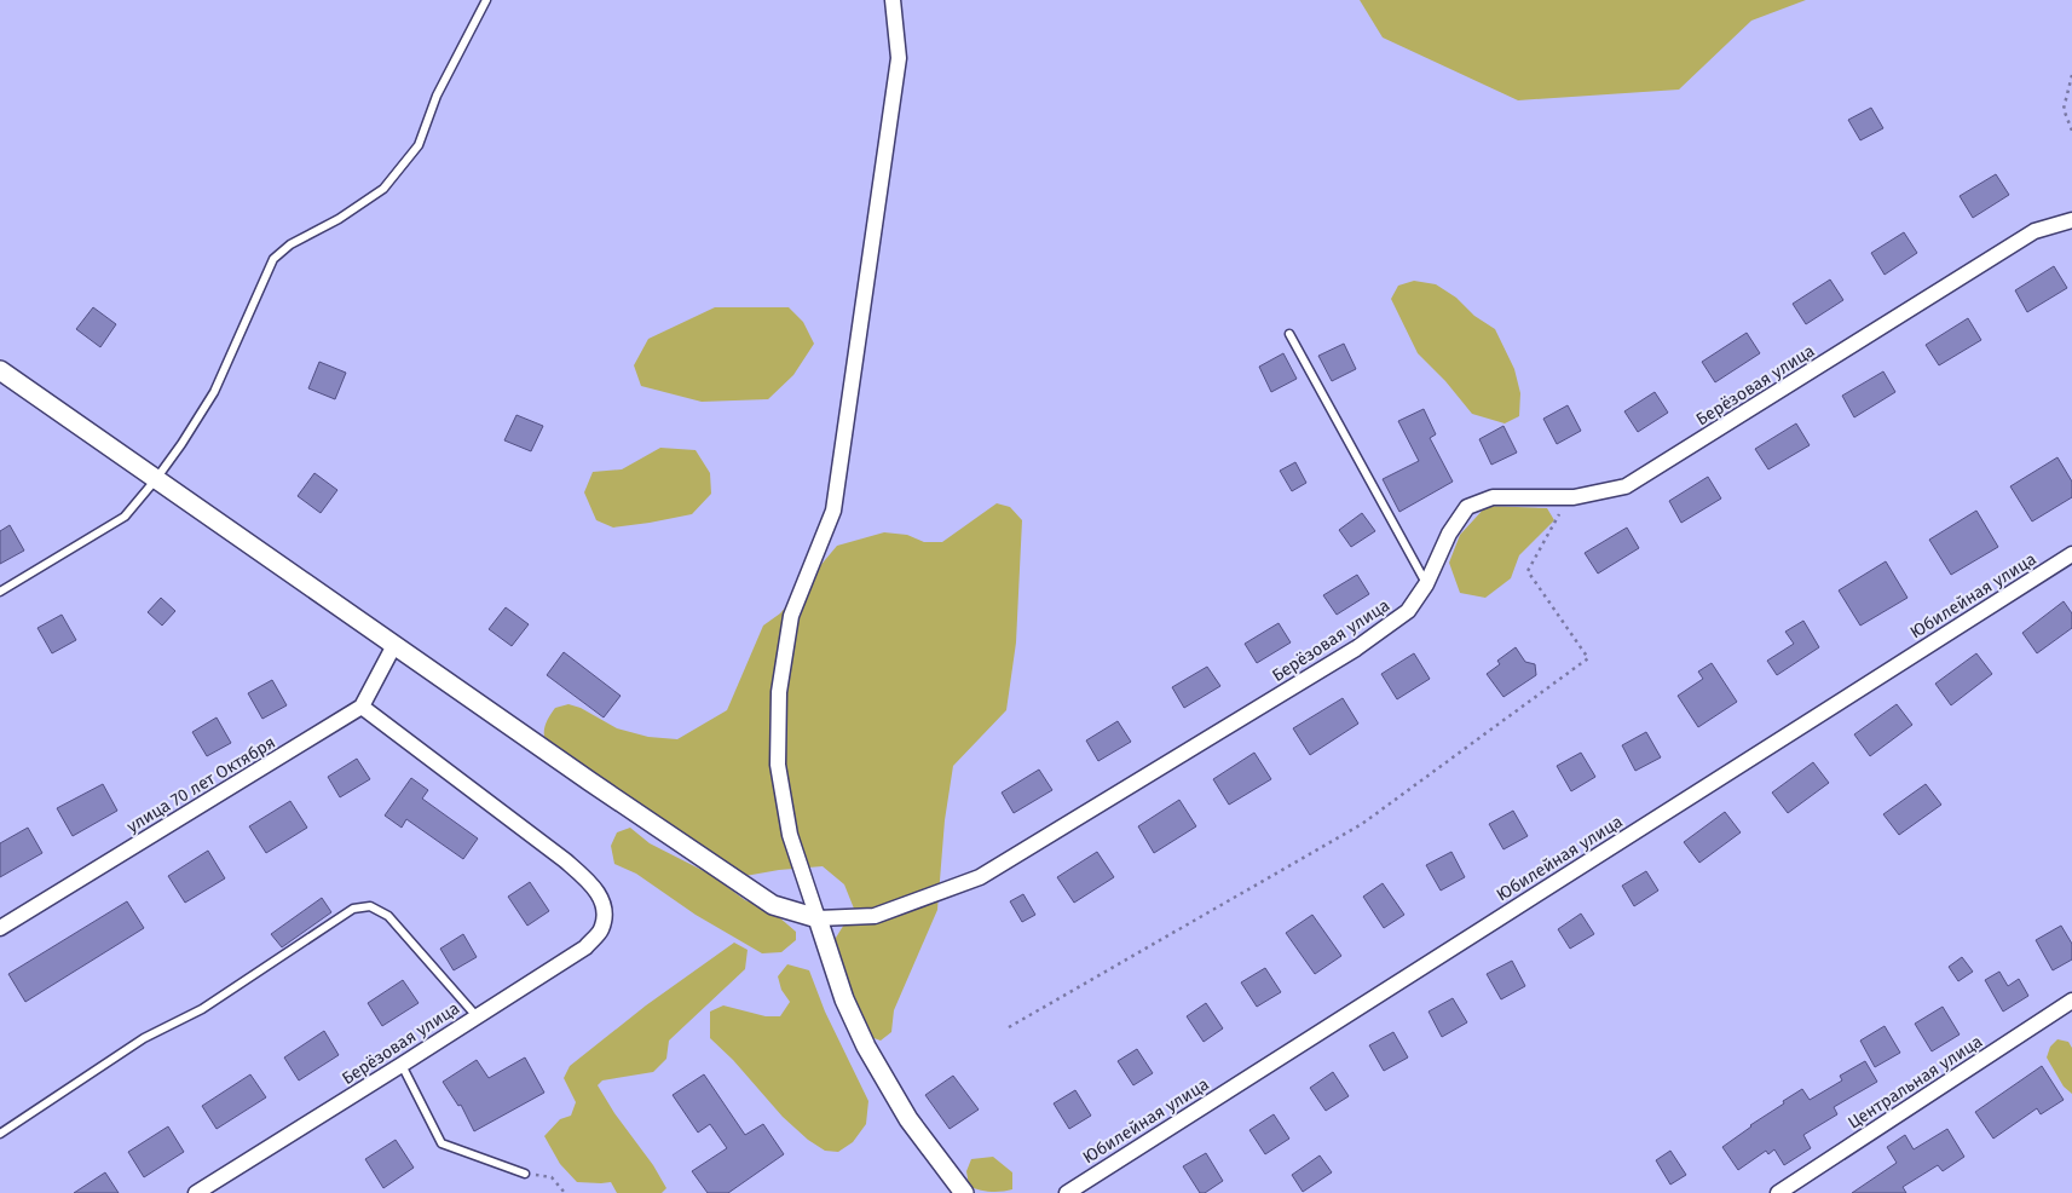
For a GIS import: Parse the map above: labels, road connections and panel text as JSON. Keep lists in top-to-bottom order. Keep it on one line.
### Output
{"streets":{"street":["Берёзовая улица","Юбилейная улица","улица 70 лет Октября","Центральная улица"]},"crossings":[["Берёзовая улица","улица 70 лет Октября"]]}
